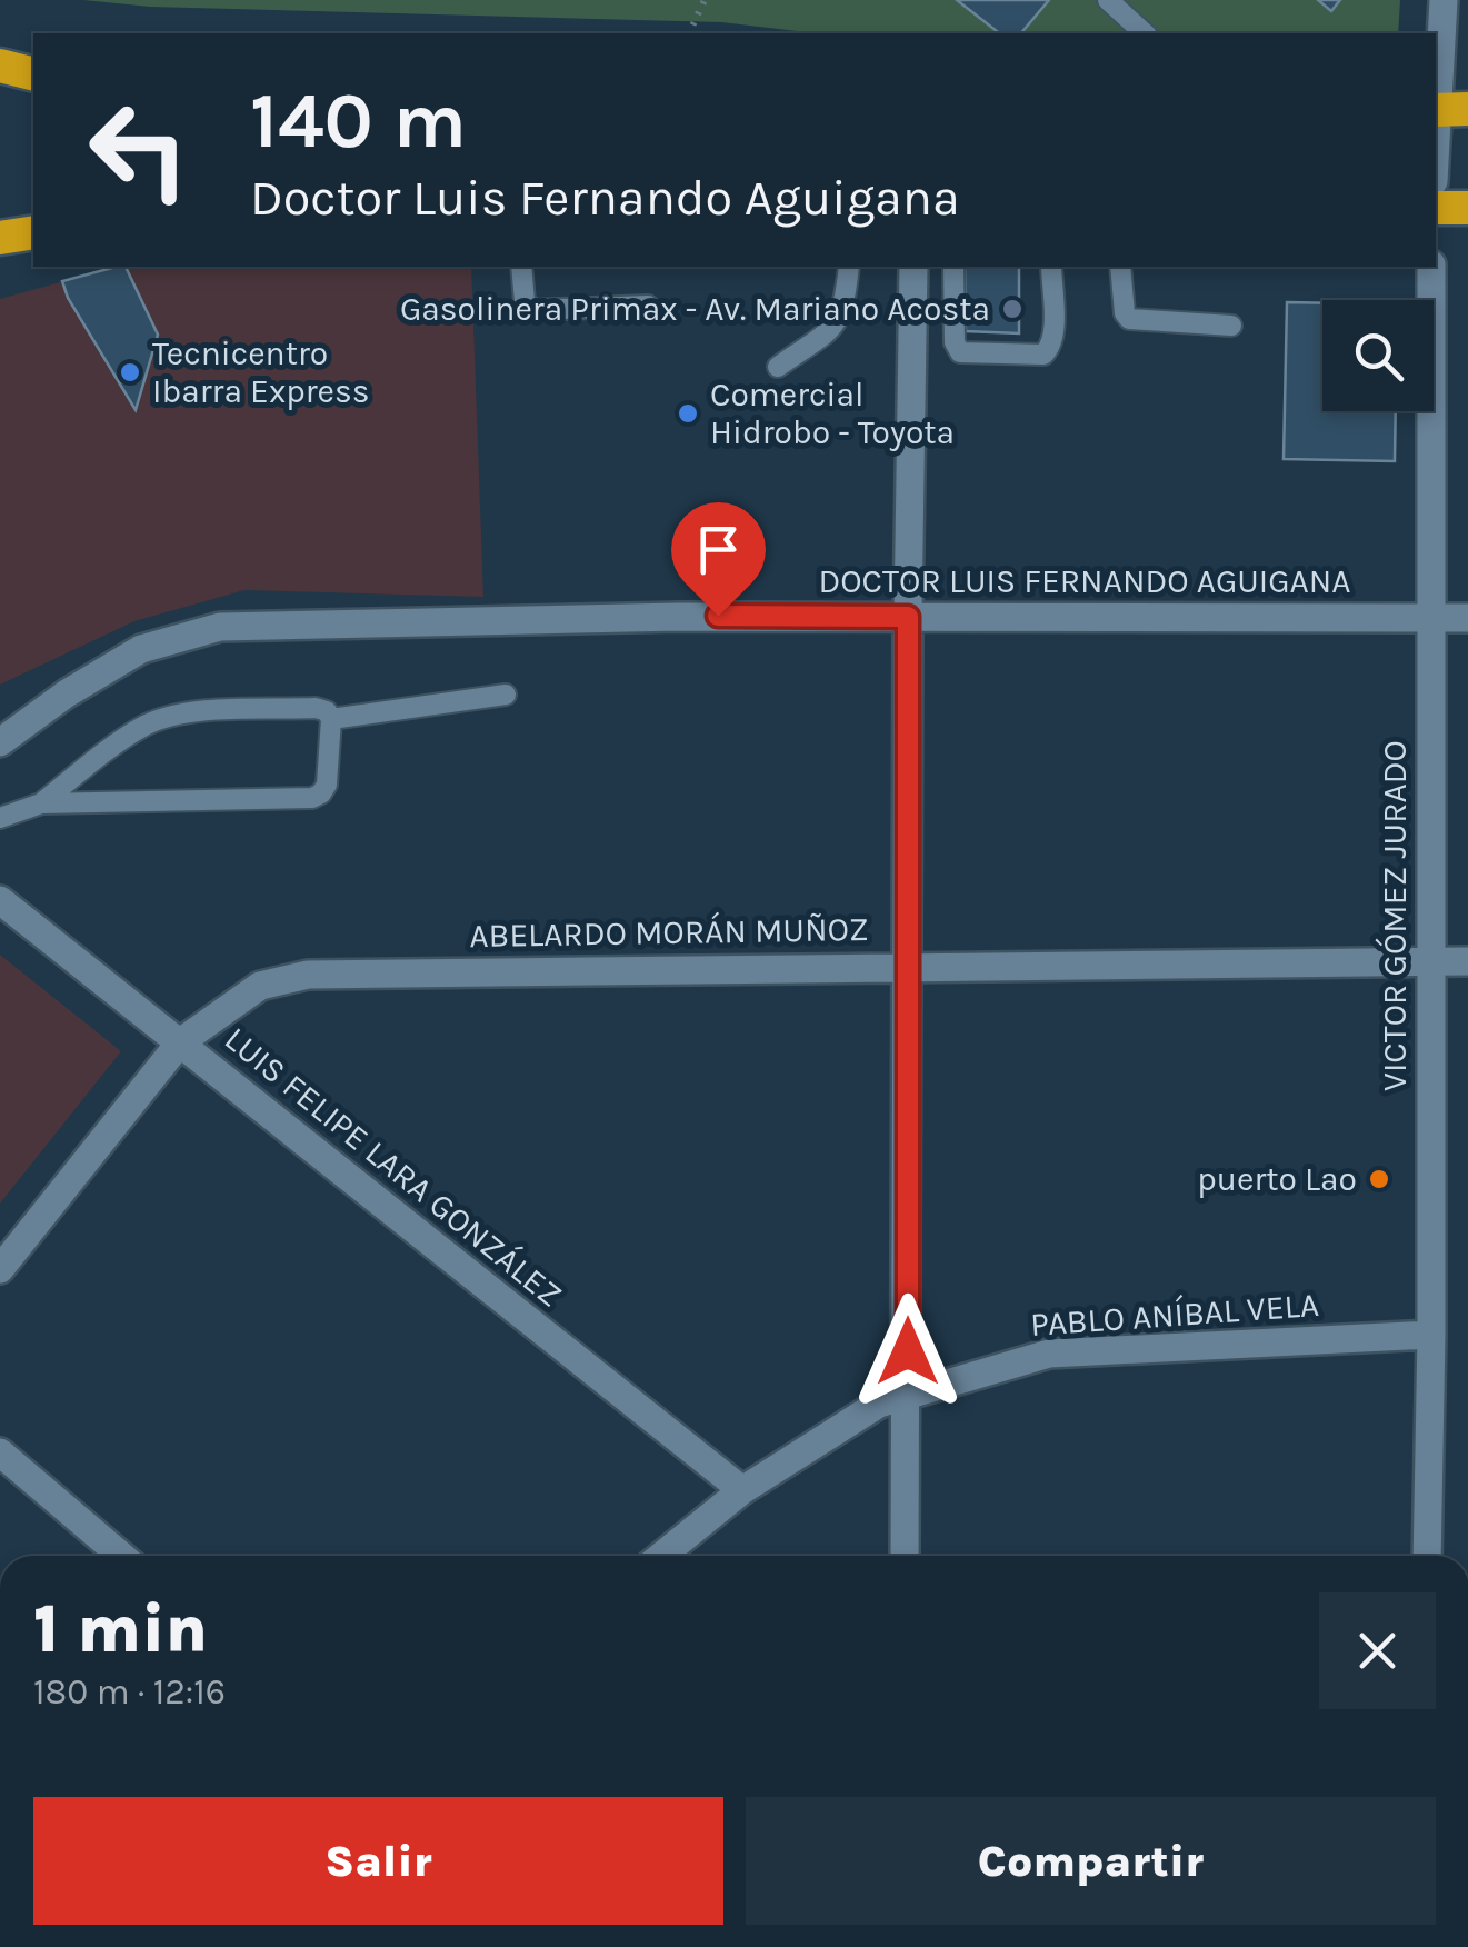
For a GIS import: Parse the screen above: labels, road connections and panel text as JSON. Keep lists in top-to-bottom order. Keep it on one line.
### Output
{"streets":{"street":["DOCTOR LUIS FERNANDO AGUIGANA","VICTOR GÓMEZ JURADO","ABELARDO MORÁN MUÑOZ","LUIS FELIPE LARA GONZÁLEZ","PABLO ANÍBAL VELA"]},"crossings":[["DOCTOR LUIS FERNANDO AGUIGANA","VICTOR GÓMEZ JURADO"],["VICTOR GÓMEZ JURADO","ABELARDO MORÁN MUÑOZ"],["VICTOR GÓMEZ JURADO","PABLO ANÍBAL VELA"],["ABELARDO MORÁN MUÑOZ","LUIS FELIPE LARA GONZÁLEZ"],["LUIS FELIPE LARA GONZÁLEZ","PABLO ANÍBAL VELA"]],"places":["Gasolinera Primax - Av. Mariano Acosta","Tecnicentro Ibarra Express","Comercial Hidrobo - Toyota","puerto Lao"],"page":{"turn":["140 m","Doctor Luis Fernando Aguigana"],"heading":["1 min","180 m · 12:16"],"buttons":["Salir","Compartir"]}}
